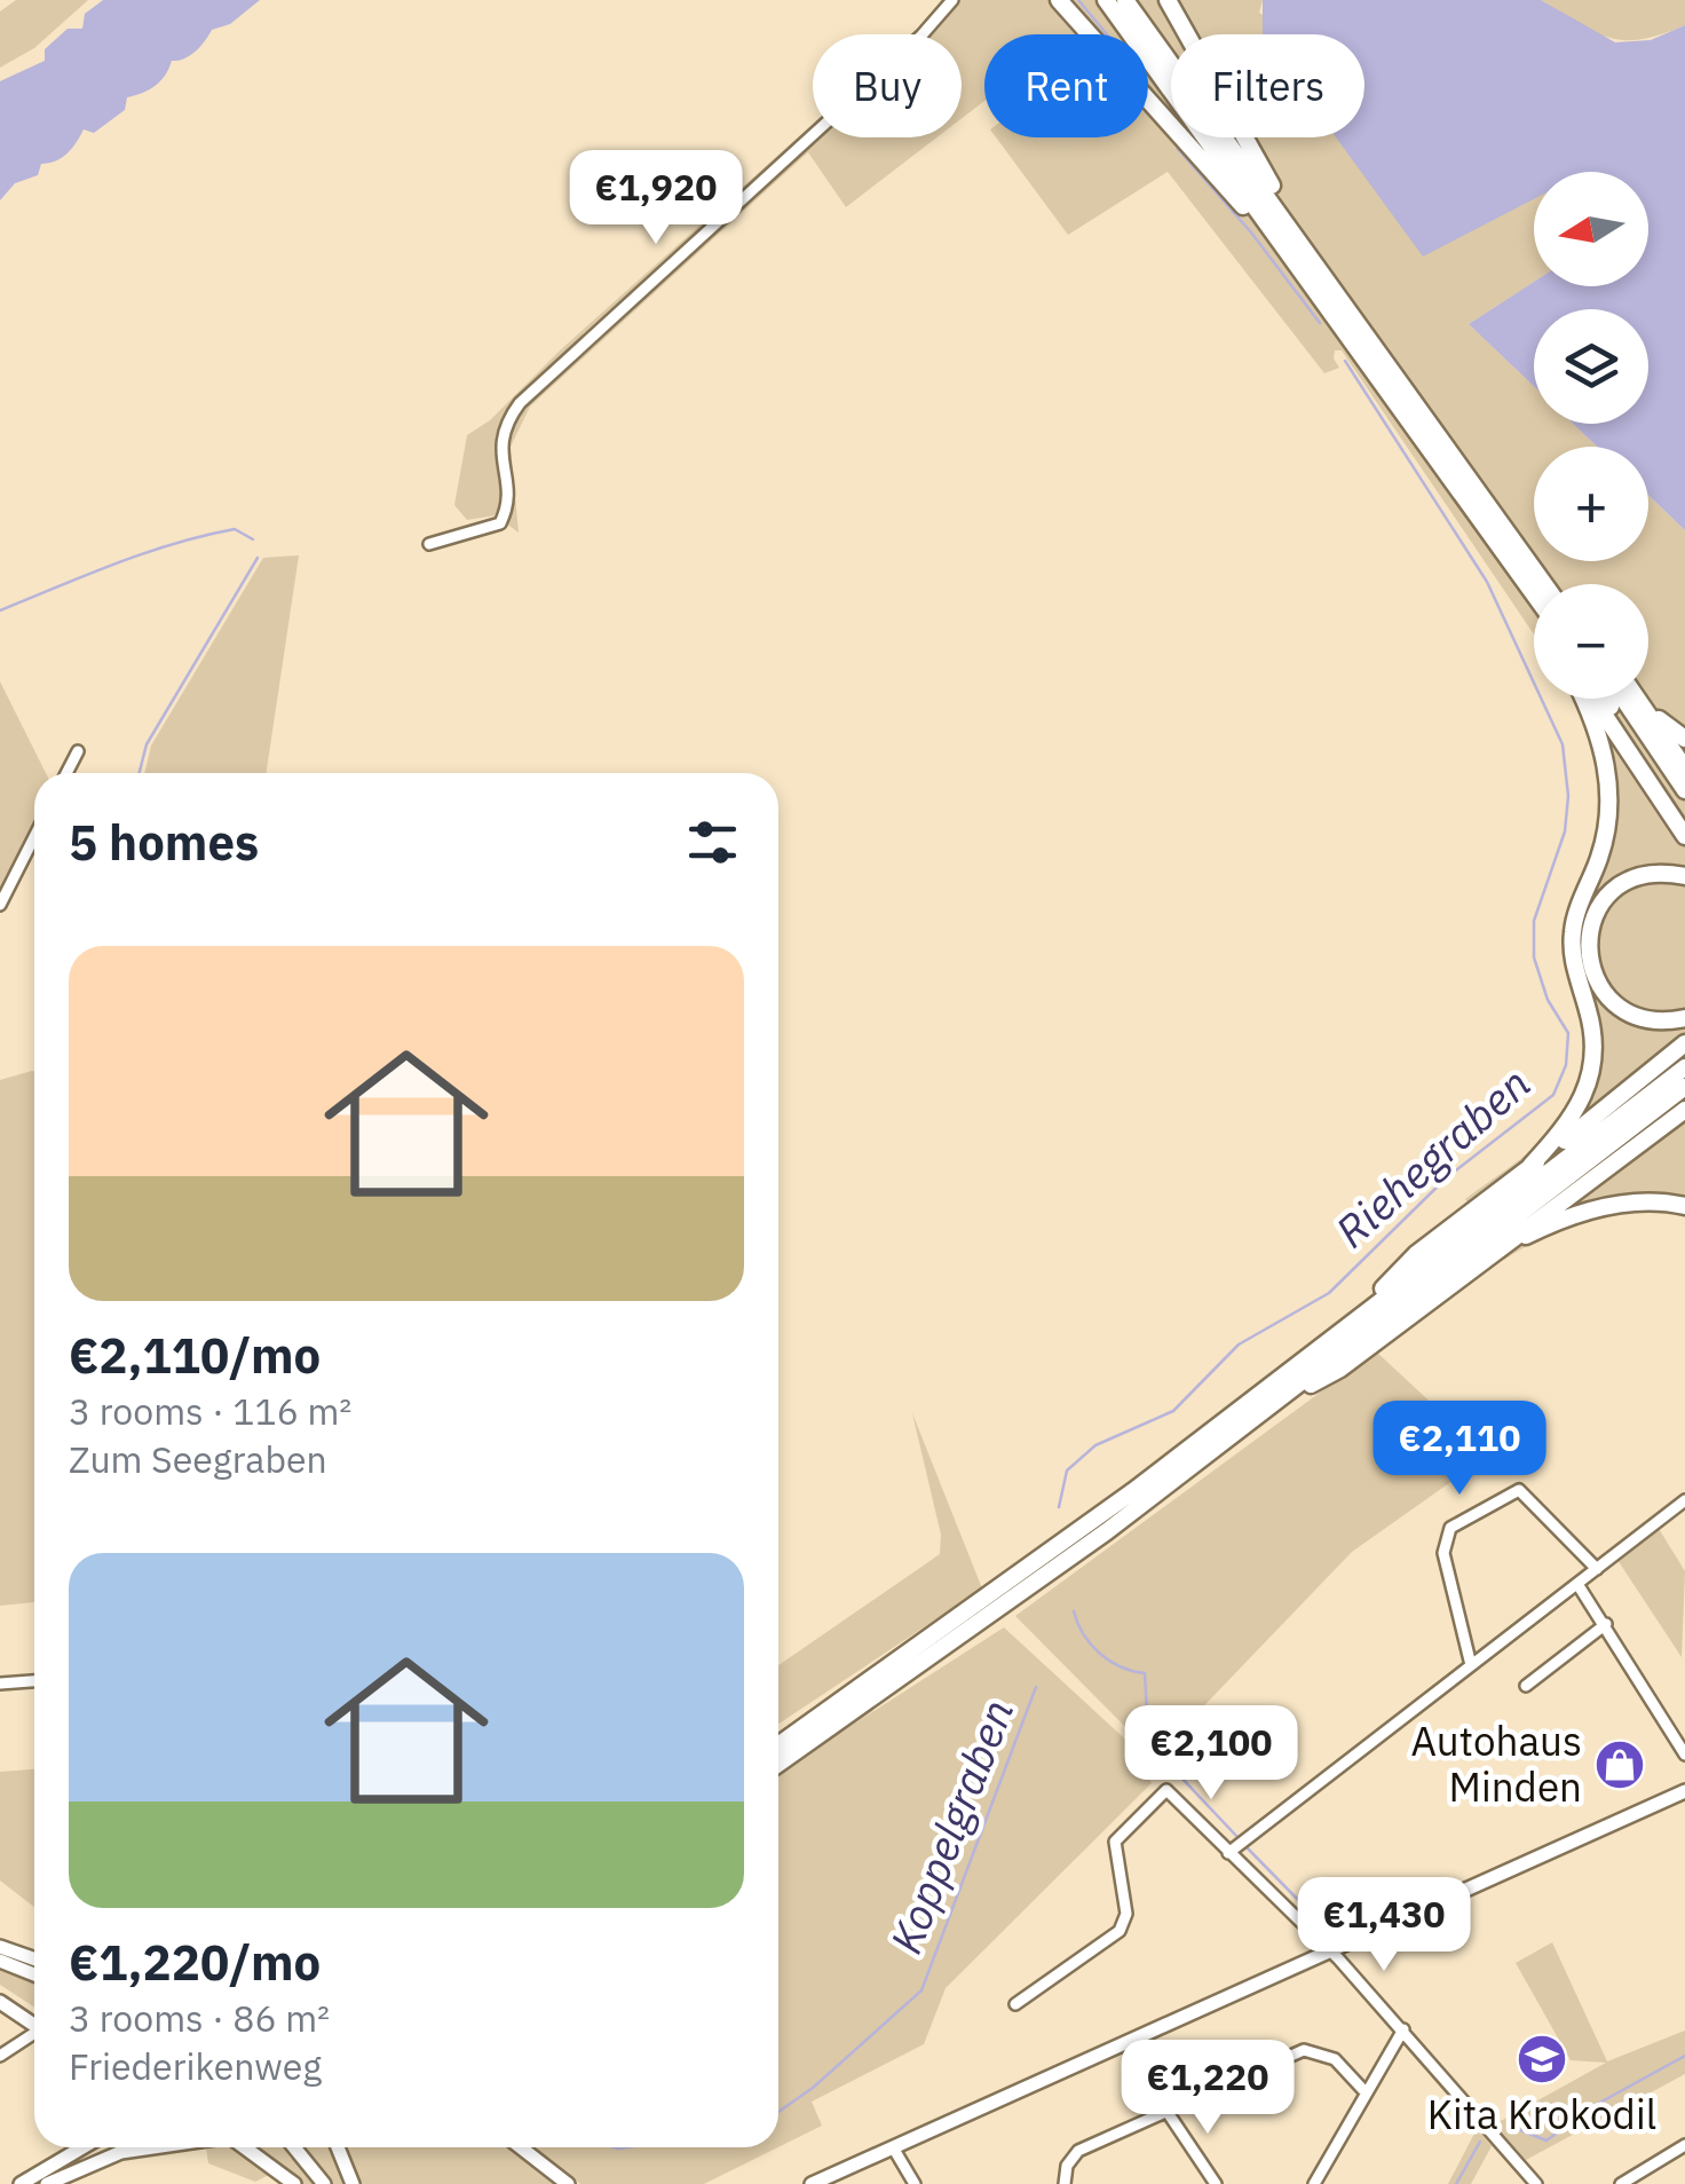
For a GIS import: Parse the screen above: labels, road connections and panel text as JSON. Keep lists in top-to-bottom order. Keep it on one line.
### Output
{"water":["Riehegraben","Koppelgraben"],"places":{"shop":["Autohaus Minden"],"school or university":["Kita Krokodil"]},"north":"left","page":{"chip":["Buy","Rent","Filters"],"price":["€1,920","€2,110","€2,100","€1,430","€1,220"],"map_buttons":["+","−"],"heading":"5 homes","list":[{"name":"€2,110/mo","note":"3 rooms · 116 m² · Zum Seegraben"},{"name":"€1,220/mo","note":"3 rooms · 86 m² · Friederikenweg"}]}}
